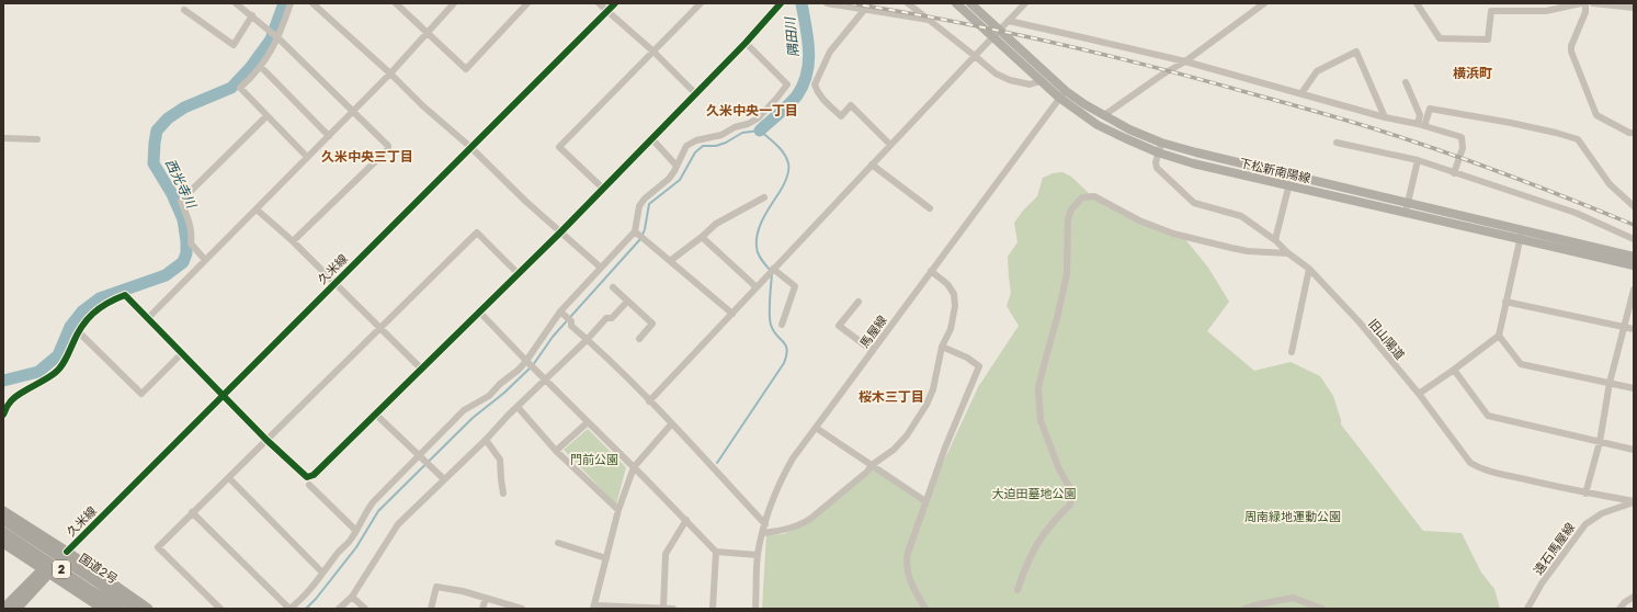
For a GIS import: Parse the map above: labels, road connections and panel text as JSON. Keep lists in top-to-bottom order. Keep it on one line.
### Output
{"streets":{"highway":["国道2号","2"],"main road":["下松新南陽線"],"street":["久米線","馬屋線","旧山陽道","遠石馬屋線"]},"crossings":[["下松新南陽線","馬屋線"],["下松新南陽線","旧山陽道"],["久米線","2"],["旧山陽道","遠石馬屋線"],["国道2号","2"]],"districts":["横浜町","久米中央一丁目","久米中央三丁目","桜木三丁目"],"water":["隅田川","西光寺川"],"parks":["門前公園","大迫田墓地公園","周南緑地運動公園"]}
